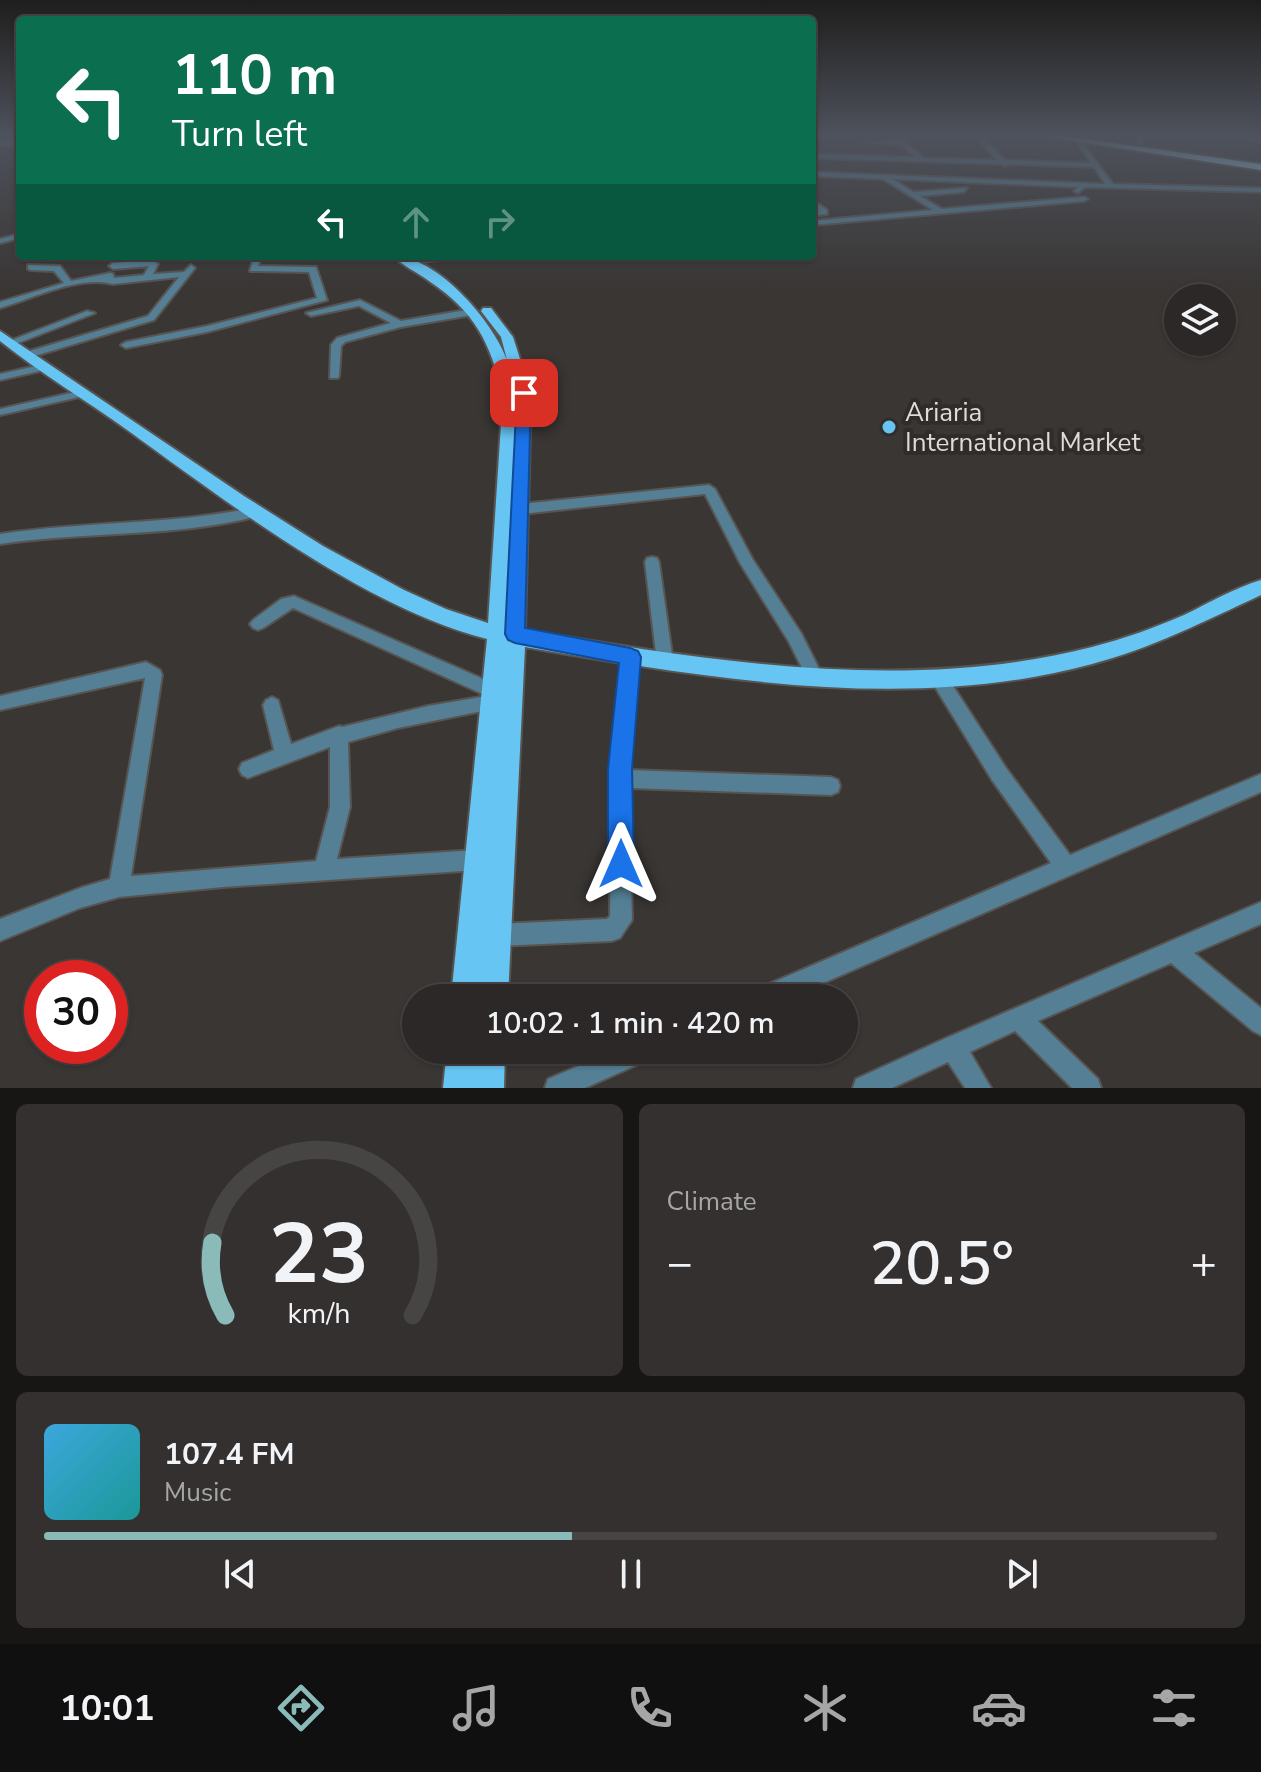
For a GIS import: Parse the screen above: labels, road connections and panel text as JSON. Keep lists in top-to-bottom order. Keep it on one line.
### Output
{"places":["Ariaria International Market"],"page":{"turn":["110 m","Turn left"],"limit":"30","trip":"10:02 · 1 min · 420 m","tile":"Climate","heat":["−","20.5°","+"],"song":["107.4 FM","Music"],"tabs":"10:01","gauge":["23","km/h"]}}
